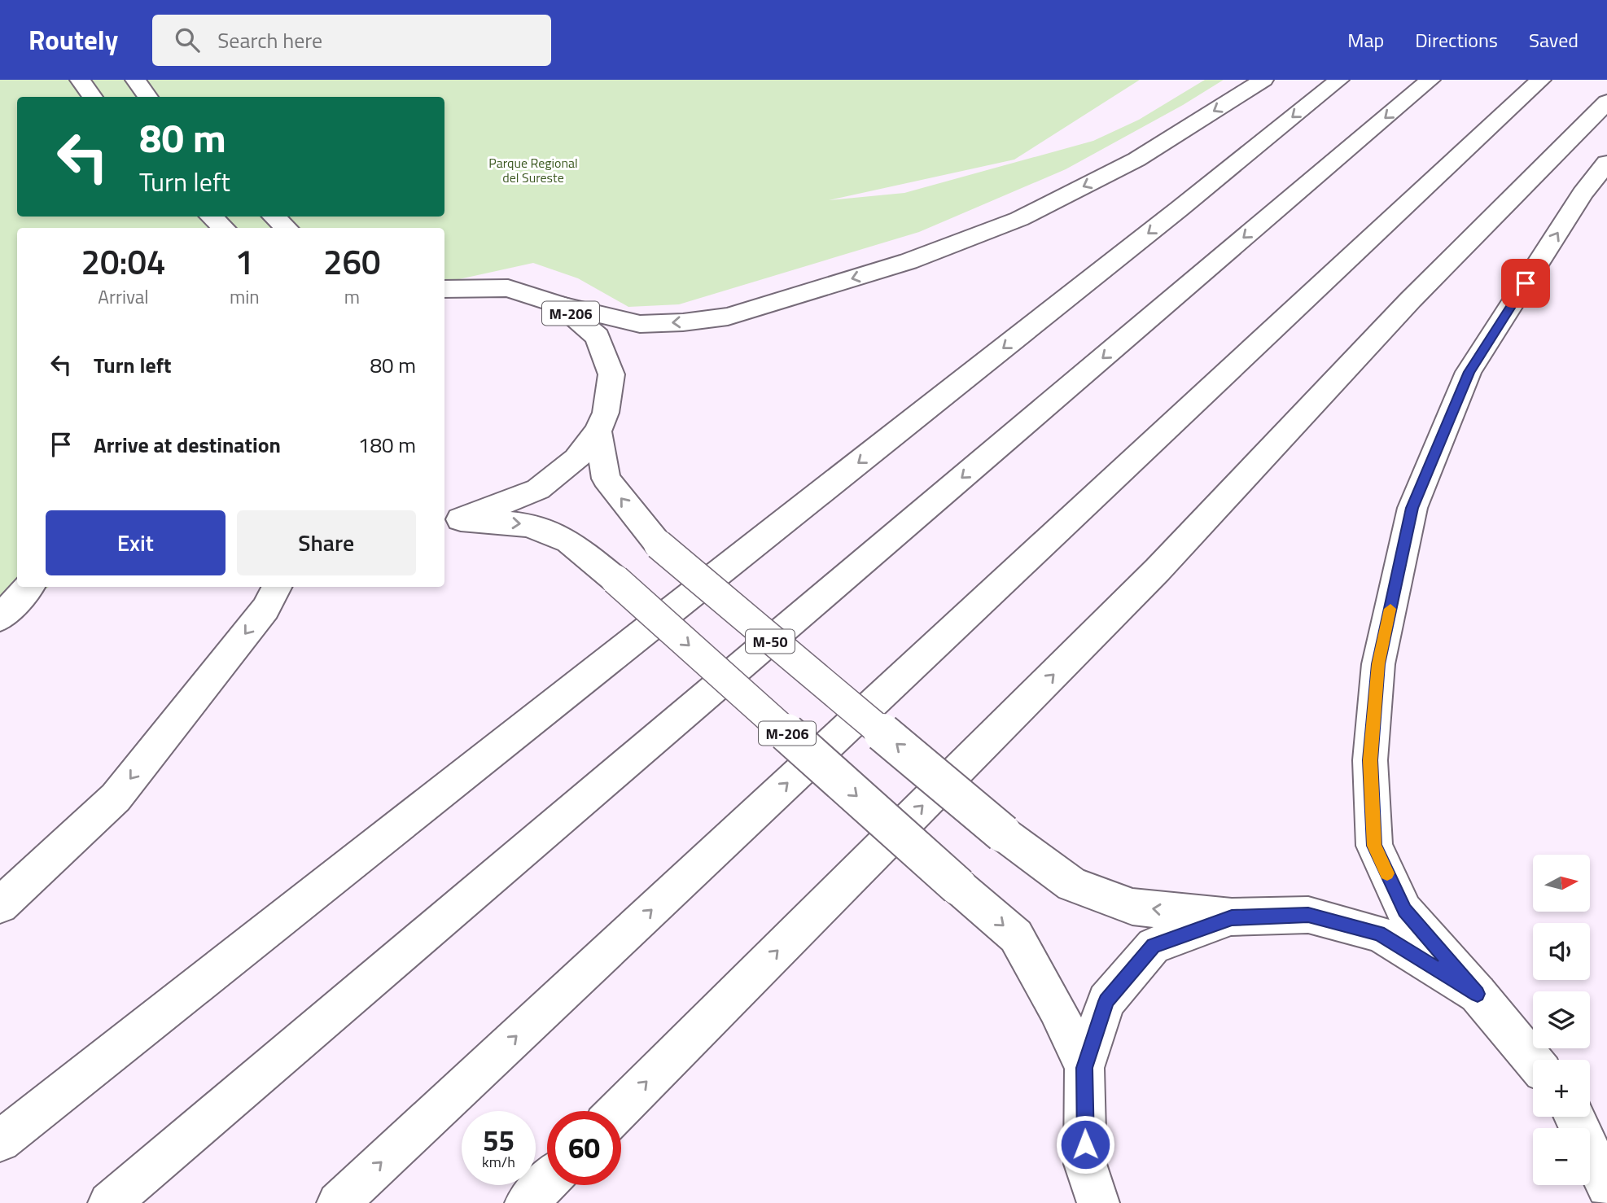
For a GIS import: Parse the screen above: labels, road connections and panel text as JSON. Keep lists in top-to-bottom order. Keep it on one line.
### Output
{"streets":{"main road":["M-206","M-50"]},"parks":["Parque Regional del Sureste"],"north":"right","page":{"header":"Routely","search":"Search here","nav":["Map","Directions","Saved"],"turn":["80 m","Turn left"],"eta":["20:04","Arrival","1","min","260","m"],"list":[{"name":"Turn left","value":"80 m"},{"name":"Arrive at destination","value":"180 m"}],"buttons":["Exit","Share"],"map_buttons":["+","−"],"speed":"55 km/h","limit":"60"}}
